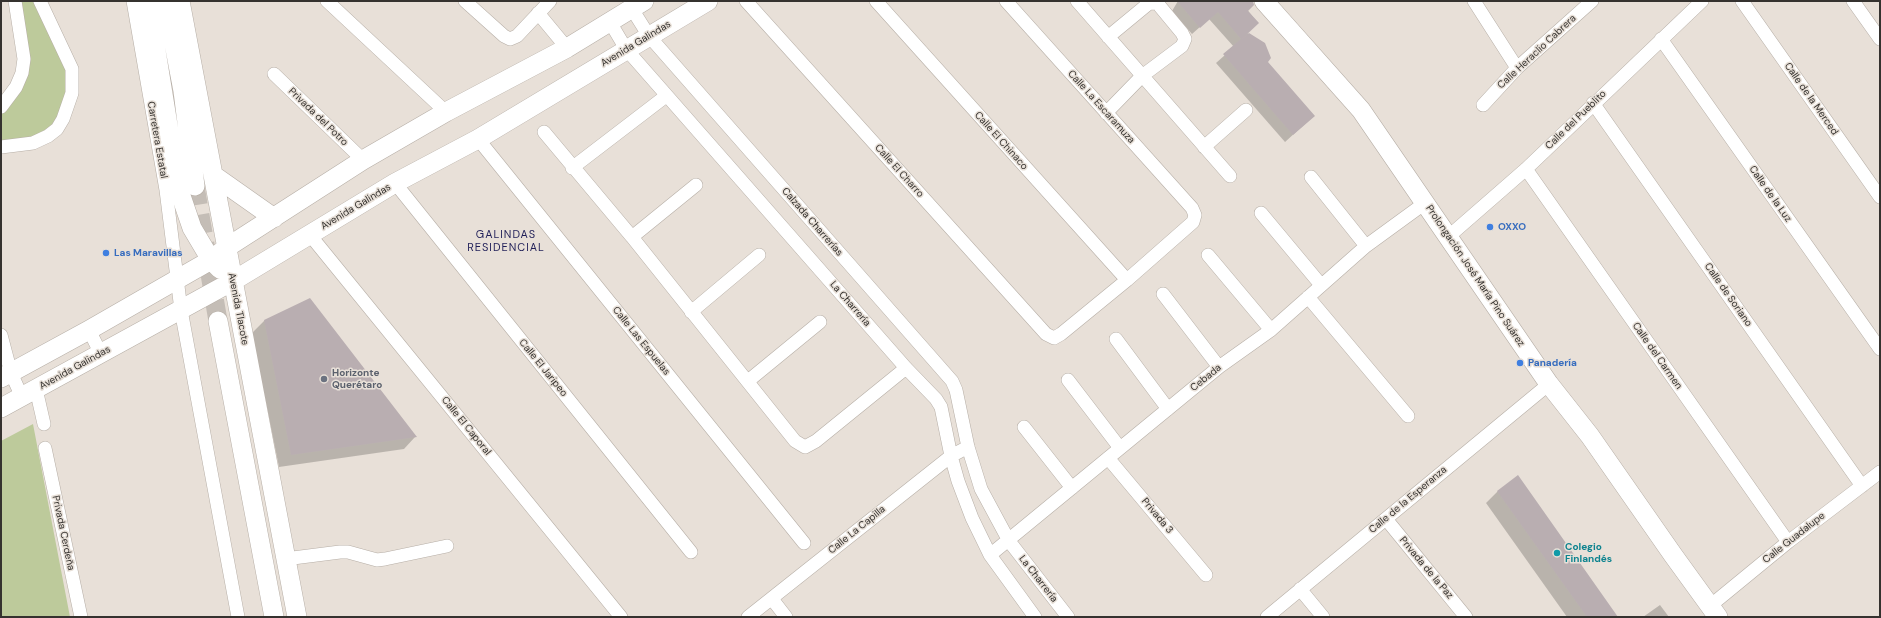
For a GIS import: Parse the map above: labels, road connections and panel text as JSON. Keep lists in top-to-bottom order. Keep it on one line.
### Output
{"streets":{"main road":["Avenida Galindas","Prolongación José María Pino Suárez","Avenida Tlacote"],"street":["Calle Heraclio Cabrera","Calle de la Merced","Calle La Escaramuza","Privada del Potro","Calle del Pueblito","Carretera Estatal","Calle El Chinaco","Calle El Charro","Calle de la Luz","Calzada Charrerías","Calle de Soriano","La Charrería","Calle Las Espuelas","Calle del Carmen","Calle El Jaripeo","Cebada","Calle El Caporal","Calle de la Esperanza","Privada 3","Calle La Capilla","Privada Cerdeña","Calle Guadalupe","Privada de la Paz"]},"crossings":[["Avenida Galindas","Carretera Estatal"],["Avenida Galindas","Calzada Charrerías"],["Avenida Galindas","La Charrería"],["Avenida Galindas","Avenida Tlacote"],["Avenida Galindas","Calle Las Espuelas"],["Avenida Galindas","Calle El Jaripeo"],["Avenida Galindas","Calle El Caporal"],["Calle La Escaramuza","Calle El Chinaco"],["Calle La Escaramuza","Calle El Charro"],["Calle del Pueblito","Calle de la Luz"],["Calle del Pueblito","Prolongación José María Pino Suárez"],["Calle del Pueblito","Calle de Soriano"],["Calle del Pueblito","Calle del Carmen"],["Calle El Chinaco","Calle El Charro"],["Calzada Charrerías","La Charrería"],["Calzada Charrerías","Cebada"],["Calzada Charrerías","Calle La Capilla"],["Prolongación José María Pino Suárez","Cebada"],["Prolongación José María Pino Suárez","Calle de la Esperanza"],["Prolongación José María Pino Suárez","Calle Guadalupe"],["Calle de Soriano","Calle Guadalupe"],["La Charrería","Cebada"],["La Charrería","Calle La Capilla"],["Calle del Carmen","Calle Guadalupe"],["Cebada","Privada 3"],["Calle de la Esperanza","Privada de la Paz"]],"districts":["GALINDAS RESIDENCIAL"],"places":["OXXO","Las Maravillas","Panadería","Horizonte Querétaro","Colegio Finlandés"]}
